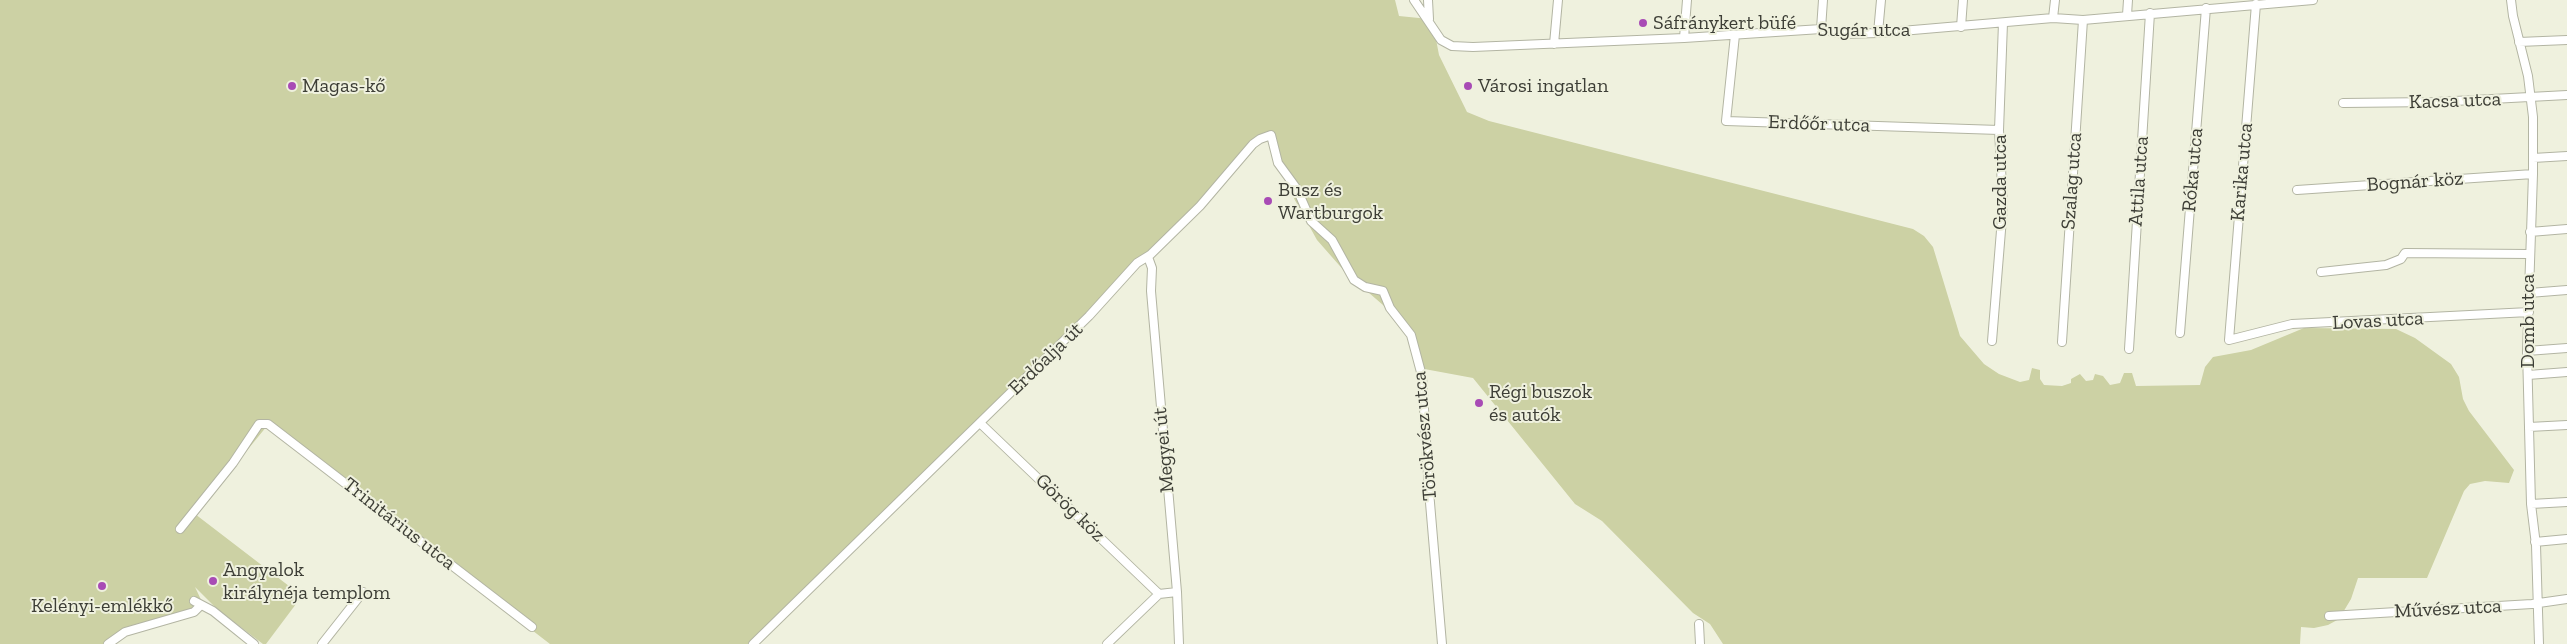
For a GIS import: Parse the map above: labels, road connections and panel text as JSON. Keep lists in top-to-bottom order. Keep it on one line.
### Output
{"streets":{"street":["Sugár utca","Kacsa utca","Erdőőr utca","Róka utca","Karika utca","Szalag utca","Attila utca","Gazda utca","Bognár köz","Lovas utca","Domb utca","Erdőalja út","Törökvész utca","Megyei út","Görög köz","Trinitárius utca","Művész utca"]},"crossings":[["Sugár utca","Erdőőr utca"],["Sugár utca","Róka utca"],["Sugár utca","Karika utca"],["Sugár utca","Szalag utca"],["Sugár utca","Attila utca"],["Sugár utca","Gazda utca"],["Kacsa utca","Domb utca"],["Erdőőr utca","Gazda utca"],["Karika utca","Lovas utca"],["Bognár köz","Domb utca"],["Lovas utca","Domb utca"],["Domb utca","Művész utca"],["Erdőalja út","Törökvész utca"],["Erdőalja út","Megyei út"],["Erdőalja út","Görög köz"]],"places":["Sáfránykert büfé","Magas-kő","Városi ingatlan","Busz és Wartburgok","Régi buszok és autók","Angyalok királynéja templom","Kelényi-emlékkő"]}
